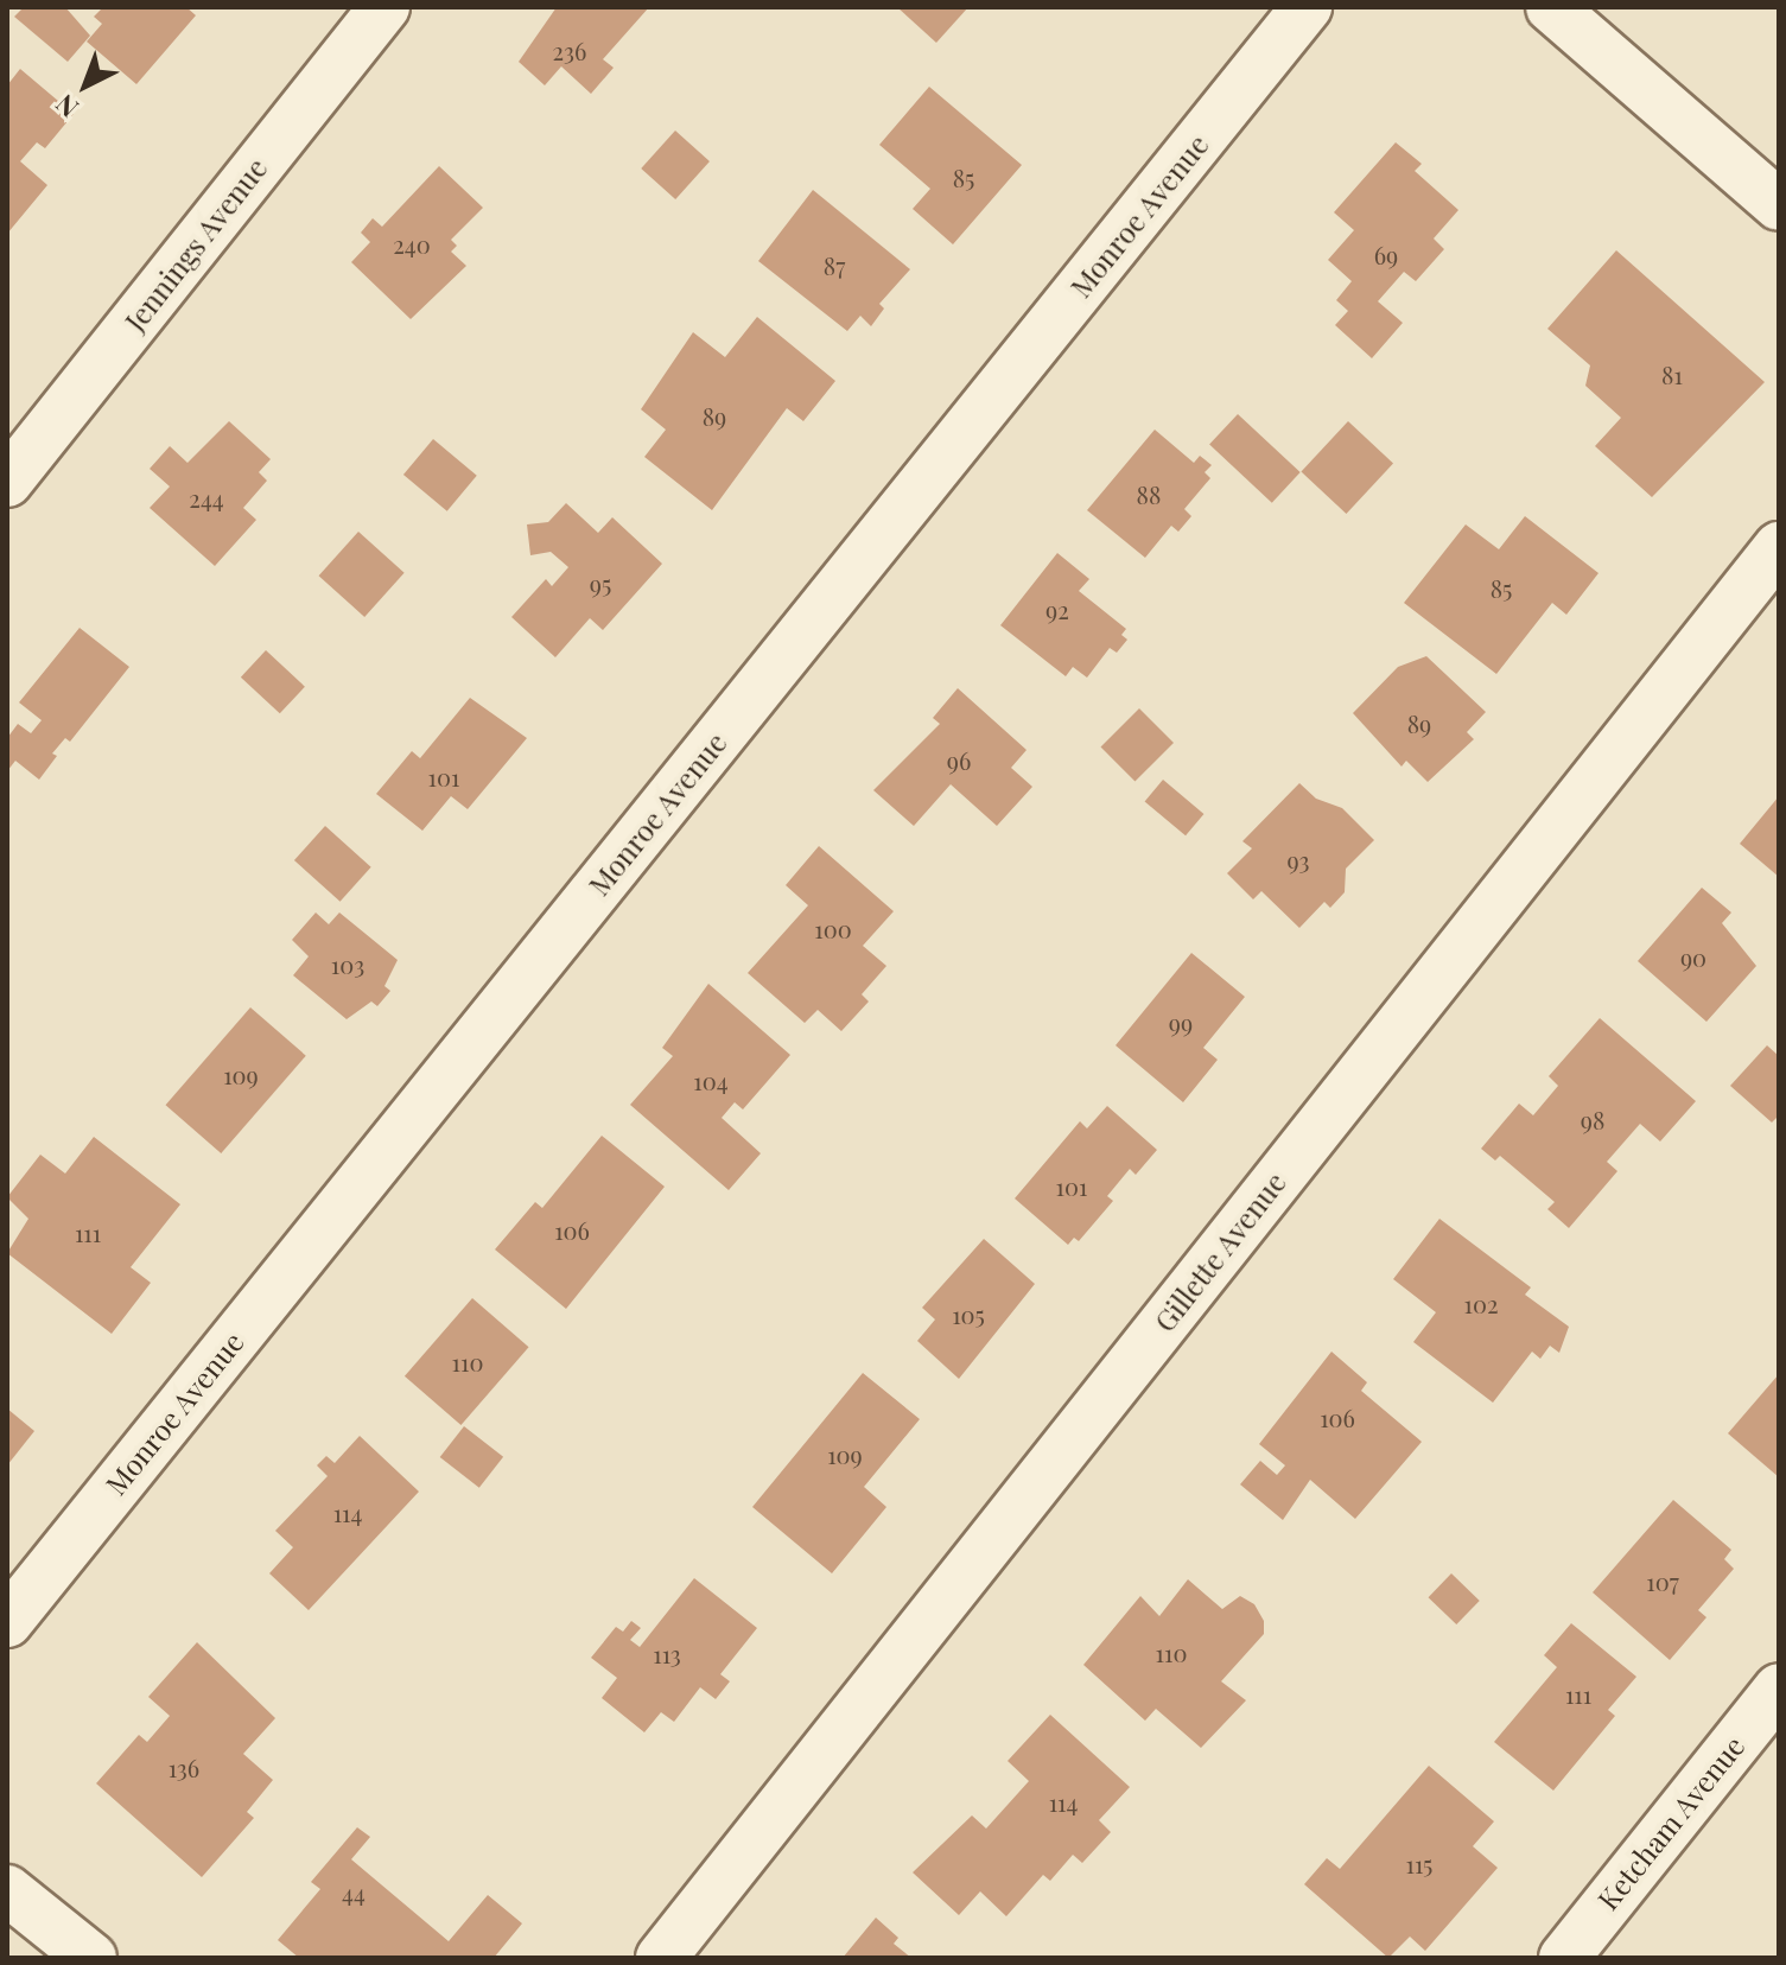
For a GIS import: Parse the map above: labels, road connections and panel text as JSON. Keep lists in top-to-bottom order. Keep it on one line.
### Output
{"streets":{"street":["Monroe Avenue","Jennings Avenue","Gillette Avenue","Ketcham Avenue"]},"house_numbers":["236","85","240","69","87","81","89","88","244","95","85","92","89","96","101","93","100","90","103","99","109","104","98","101","106","111","102","105","110","106","109","114","107","110","113","111","136","114","115","44"],"north":"bottom left"}
